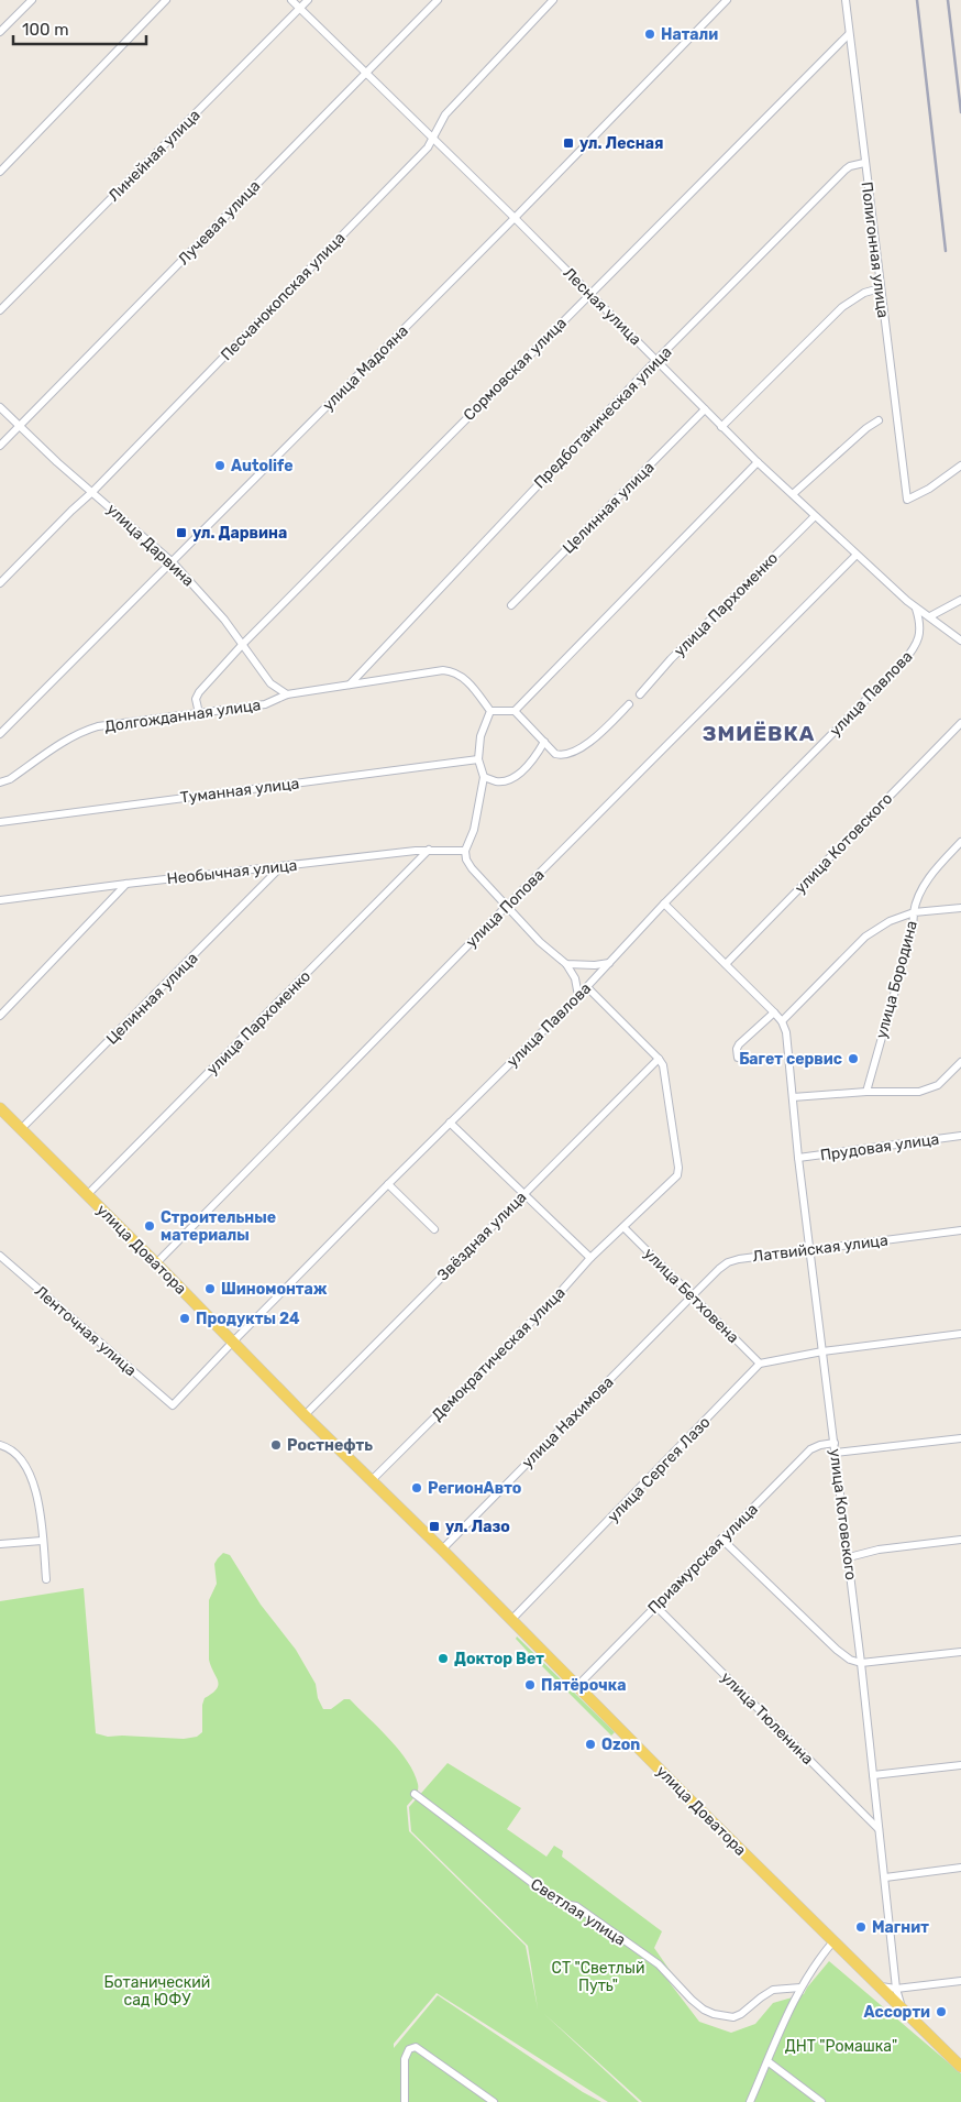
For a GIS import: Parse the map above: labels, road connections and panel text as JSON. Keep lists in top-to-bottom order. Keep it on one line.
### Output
{"streets":{"main road":["улица Доватора"],"street":["Линейная улица","Лучевая улица","Полигонная улица","Песчанокопская улица","Лесная улица","улица Мадояна","Сормовская улица","Предботаническая улица","Целинная улица","улица Дарвина","улица Пархоменко","улица Павлова","Долгожданная улица","Туманная улица","улица Котовского","Необычная улица","улица Попова","улица Бородина","Прудовая улица","Звёздная улица","Латвийская улица","улица Бетховена","Ленточная улица","Демократическая улица","улица Нахимова","улица Сергея Лазо","Приамурская улица","улица Тюленина","Светлая улица"]},"crossings":[["Линейная улица","Лесная улица"],["Лучевая улица","Лесная улица"],["Лучевая улица","улица Дарвина"],["Полигонная улица","Сормовская улица"],["Полигонная улица","Предботаническая улица"],["Песчанокопская улица","Лесная улица"],["Песчанокопская улица","улица Дарвина"],["Лесная улица","улица Мадояна"],["Лесная улица","Сормовская улица"],["Лесная улица","Предботаническая улица"],["Лесная улица","Целинная улица"],["Лесная улица","улица Пархоменко"],["Лесная улица","улица Павлова"],["Лесная улица","улица Попова"],["улица Мадояна","улица Дарвина"],["Сормовская улица","улица Дарвина"],["Сормовская улица","Долгожданная улица"],["Предботаническая улица","Долгожданная улица"],["Целинная улица","Необычная улица"],["Целинная улица","улица Доватора"],["улица Дарвина","Долгожданная улица"],["улица Пархоменко","Необычная улица"],["улица Пархоменко","улица Доватора"],["улица Павлова","улица Котовского"],["улица Павлова","улица Доватора"],["улица Павлова","Ленточная улица"],["Долгожданная улица","Туманная улица"],["улица Котовского","Прудовая улица"],["улица Котовского","Латвийская улица"],["улица Котовского","улица Доватора"],["улица Котовского","Приамурская улица"],["улица Котовского","улица Тюленина"],["улица Попова","улица Доватора"],["Звёздная улица","улица Доватора"],["Звёздная улица","Демократическая улица"],["Латвийская улица","улица Бетховена"],["Латвийская улица","улица Нахимова"],["улица Доватора","Демократическая улица"],["улица Доватора","улица Нахимова"],["улица Доватора","улица Сергея Лазо"],["улица Доватора","Приамурская улица"],["улица Бетховена","Демократическая улица"],["улица Бетховена","улица Нахимова"],["улица Бетховена","улица Сергея Лазо"],["Приамурская улица","улица Тюленина"]],"districts":["ЗМИЁВКА"],"parks":["СТ \"Светлый Путь\"","Ботанический сад ЮФУ","ДНТ \"Ромашка\""],"places":{"other":["Натали","Autolife","Багет сервис","Строительные материалы","Шиномонтаж","Продукты 24","Ростнефть","РегионАвто","Доктор Вет","Пятёрочка","Ozon","Магнит","Ассорти"],"transit":["ул. Лесная","ул. Дарвина","ул. Лазо"]},"scale_bar":"100 m"}
